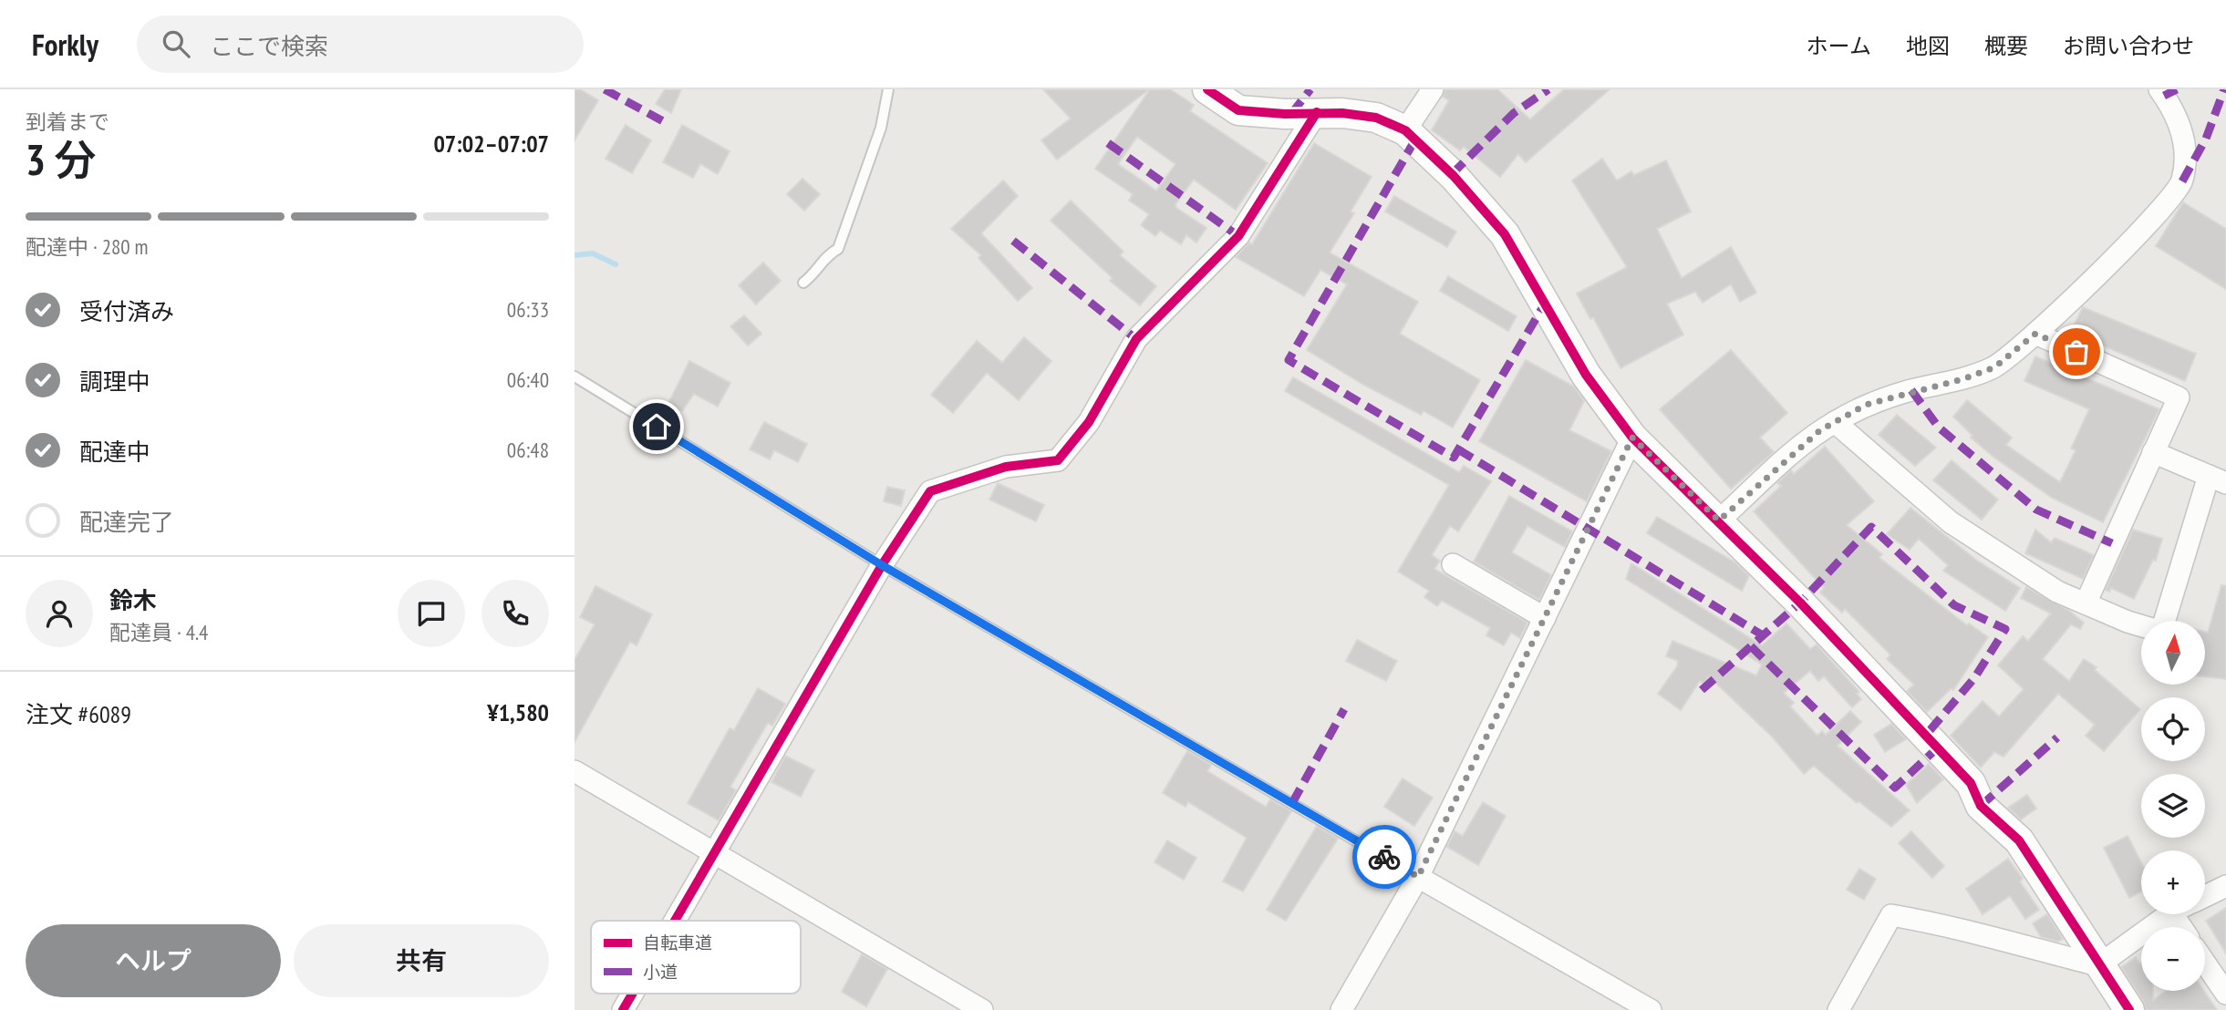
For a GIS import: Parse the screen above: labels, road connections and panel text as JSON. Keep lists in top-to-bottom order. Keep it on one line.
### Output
{"legend":["自転車道","小道"],"north":"top","page":{"header":"Forkly","search":"ここで検索","nav":["ホーム","地図","概要","お問い合わせ"],"heading":["3 分","到着まで","07:02–07:07"],"panel":["鈴木","配達員 · 4.4","注文 #6089","¥1,580"],"bar":"配達中 · 280 m","list":[["受付済み","06:33"],["調理中","06:40"],["配達中","06:48"],"配達完了"],"map_buttons":["+","−"],"buttons":["ヘルプ","共有"]}}
